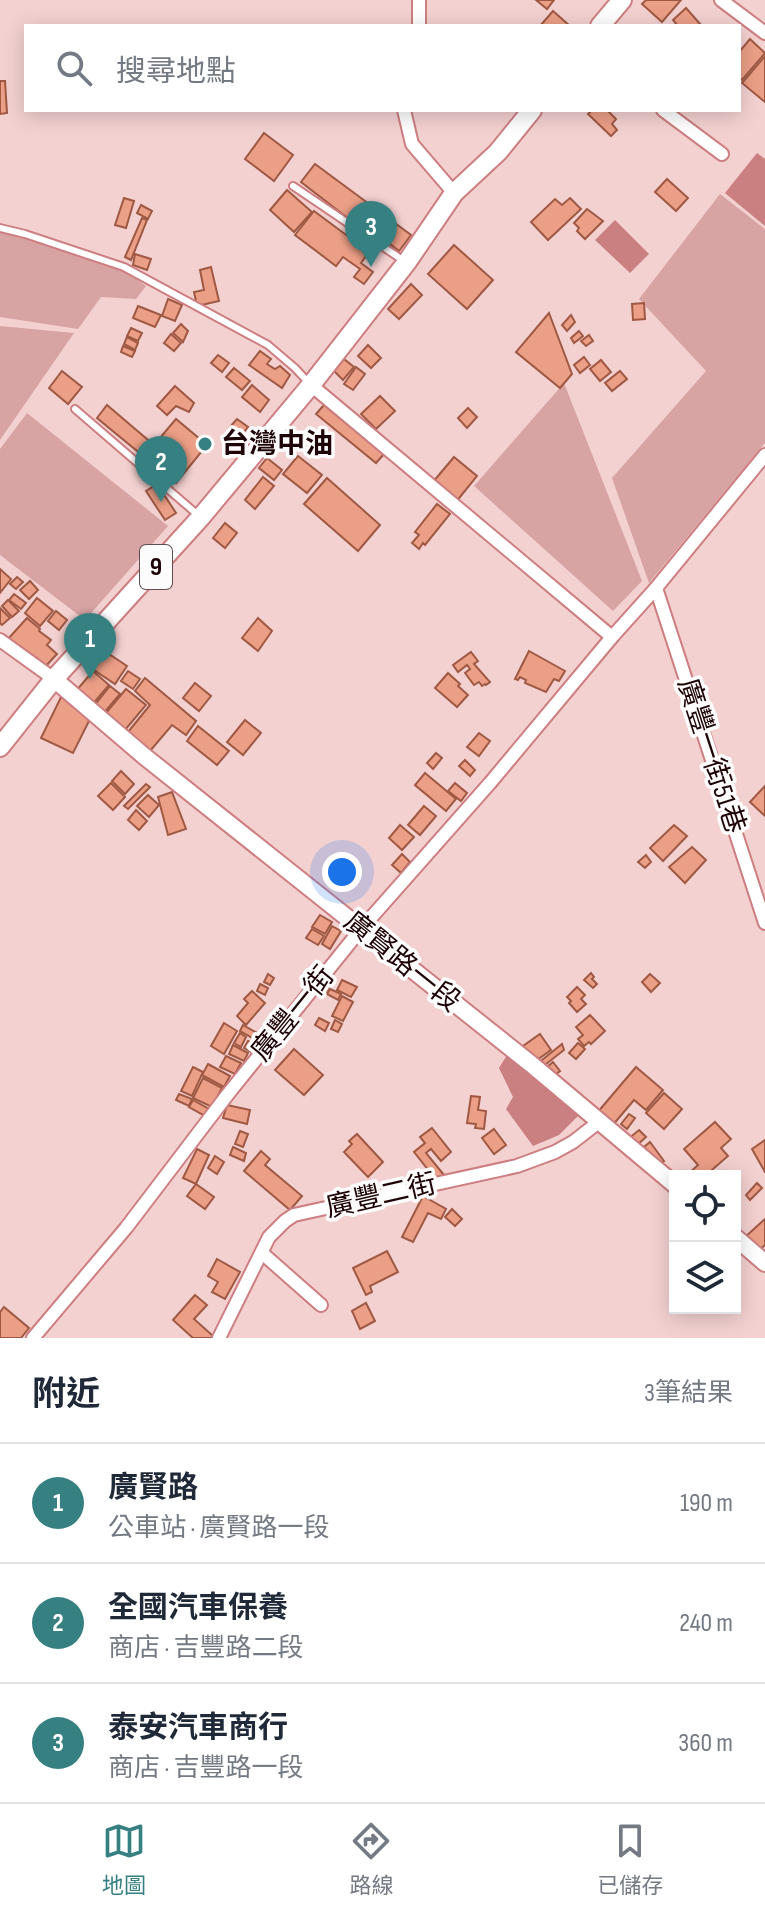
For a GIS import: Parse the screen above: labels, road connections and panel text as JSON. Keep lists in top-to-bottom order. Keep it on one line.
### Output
{"streets":{"main road":["9"],"street":["廣豐一街51巷","廣賢路一段","廣豐一街","廣豐二街"]},"crossings":[["9","廣賢路一段"],["廣豐一街51巷","廣豐一街"],["廣賢路一段","廣豐一街"],["廣賢路一段","廣豐二街"]],"places":["台灣中油"],"page":{"search":"搜尋地點","pins":["3","2","1"],"heading":["附近","3筆結果"],"list":[{"mark":"1","name":"廣賢路","note":"公車站 · 廣賢路一段","value":"190 m"},{"mark":"2","name":"全國汽車保養","note":"商店 · 吉豐路二段","value":"240 m"},{"mark":"3","name":"泰安汽車商行","note":"商店 · 吉豐路一段","value":"360 m"}],"nav":["地圖","路線","已儲存"]}}
